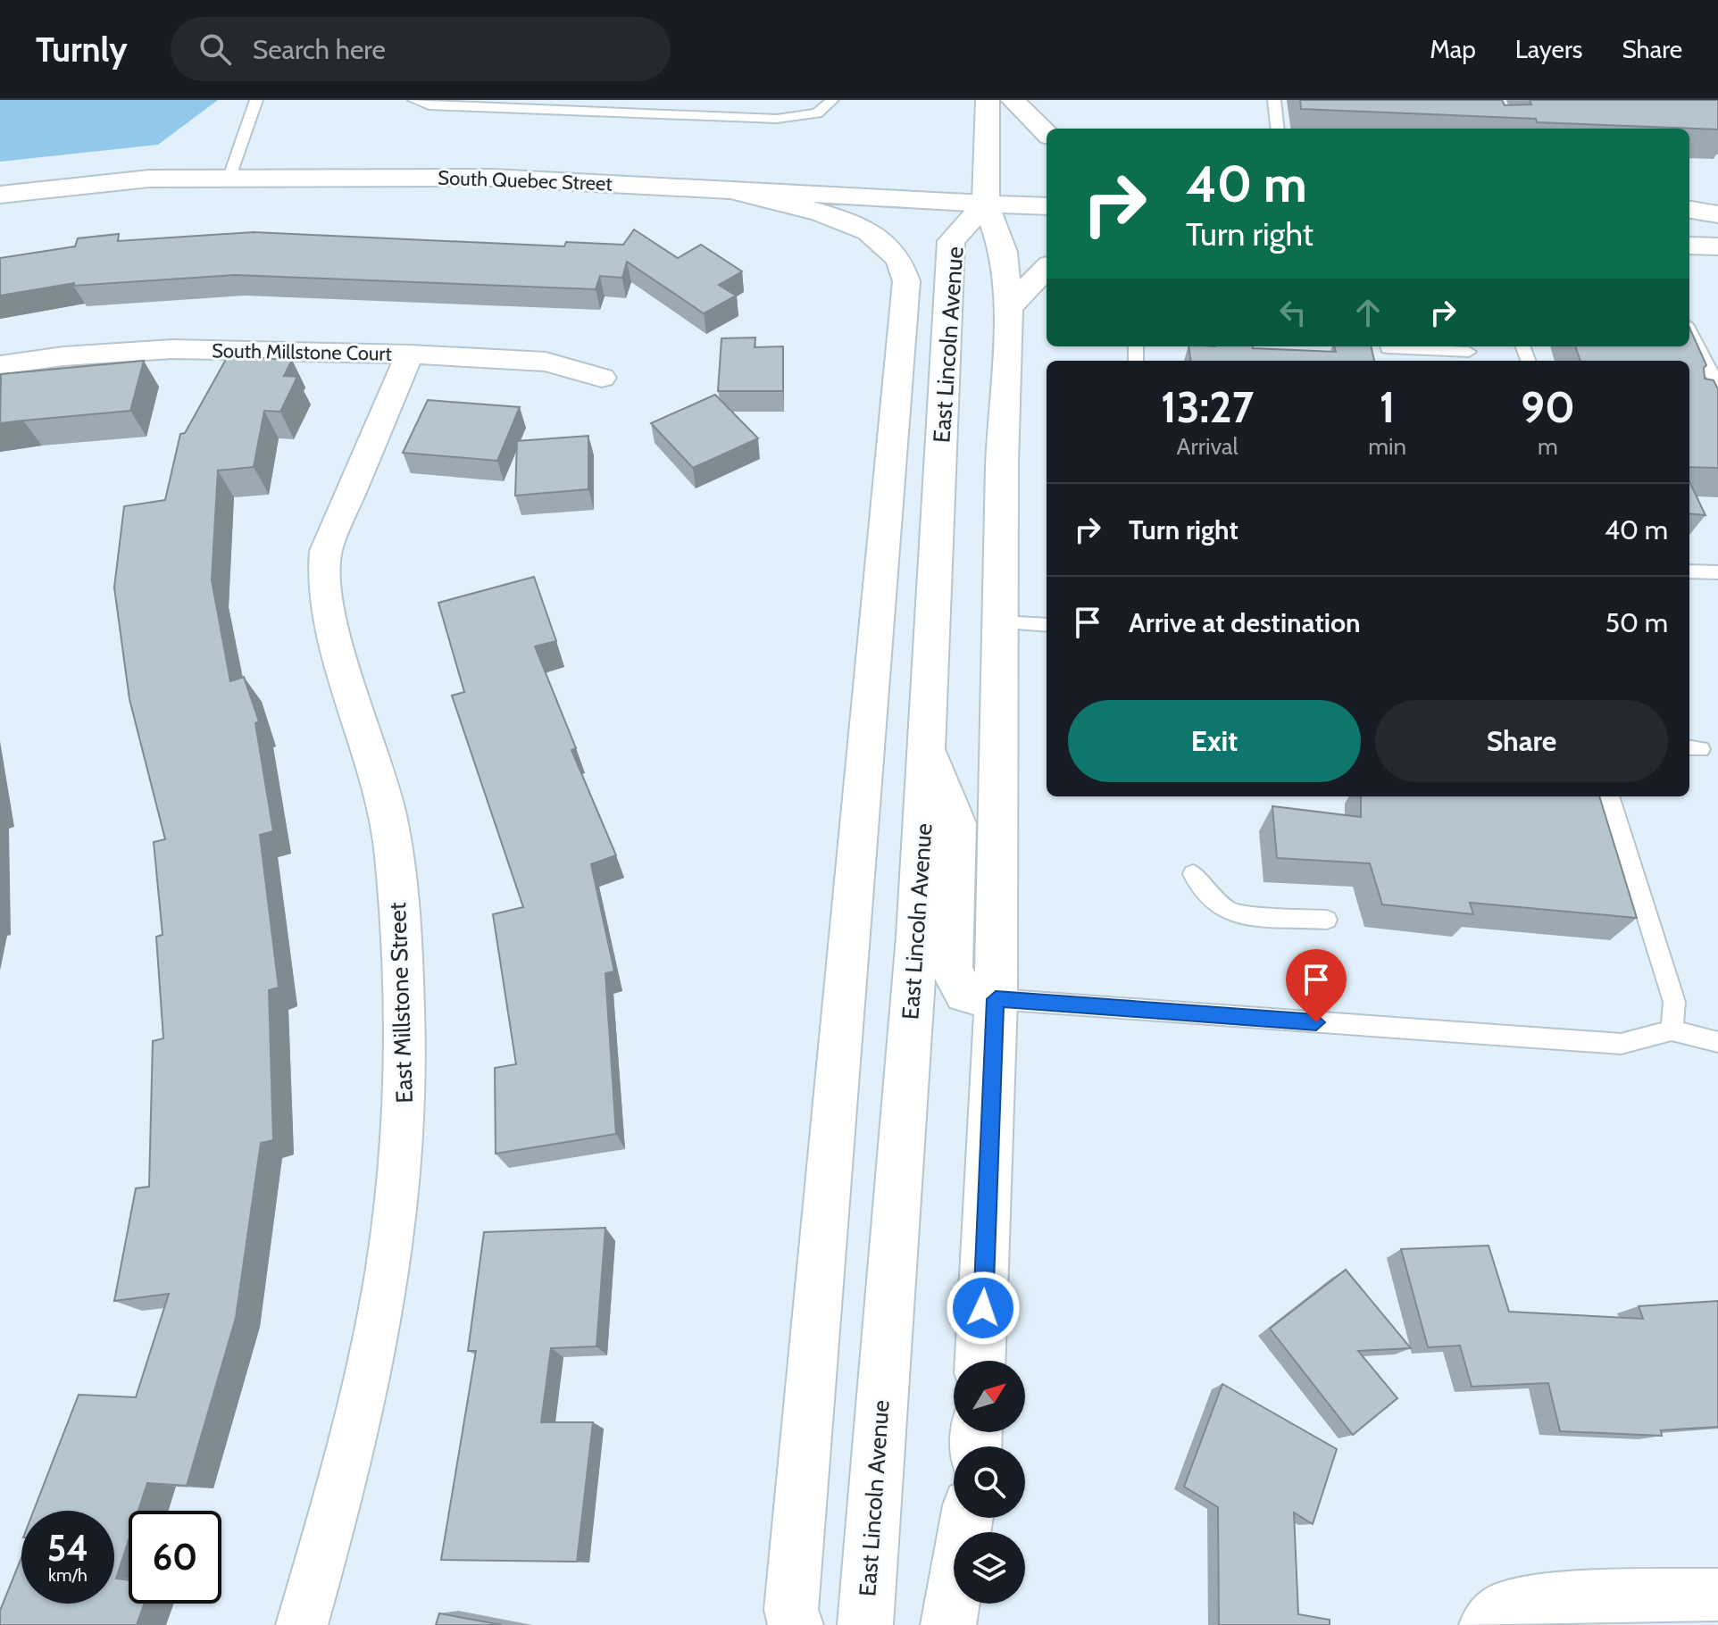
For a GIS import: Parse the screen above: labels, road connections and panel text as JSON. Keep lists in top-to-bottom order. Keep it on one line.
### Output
{"streets":{"main road":["South Quebec Street","East Lincoln Avenue"],"street":["South Millstone Court","East Millstone Street"]},"crossings":[["South Quebec Street","East Lincoln Avenue"],["South Millstone Court","East Millstone Street"]],"north":"top right","page":{"header":"Turnly","search":"Search here","nav":["Map","Layers","Share"],"turn":["40 m","Turn right"],"eta":["13:27","Arrival","1","min","90","m"],"list":[{"name":"Turn right","value":"40 m"},{"name":"Arrive at destination","value":"50 m"}],"buttons":["Exit","Share"],"speed":"54 km/h","limit":"60"}}
